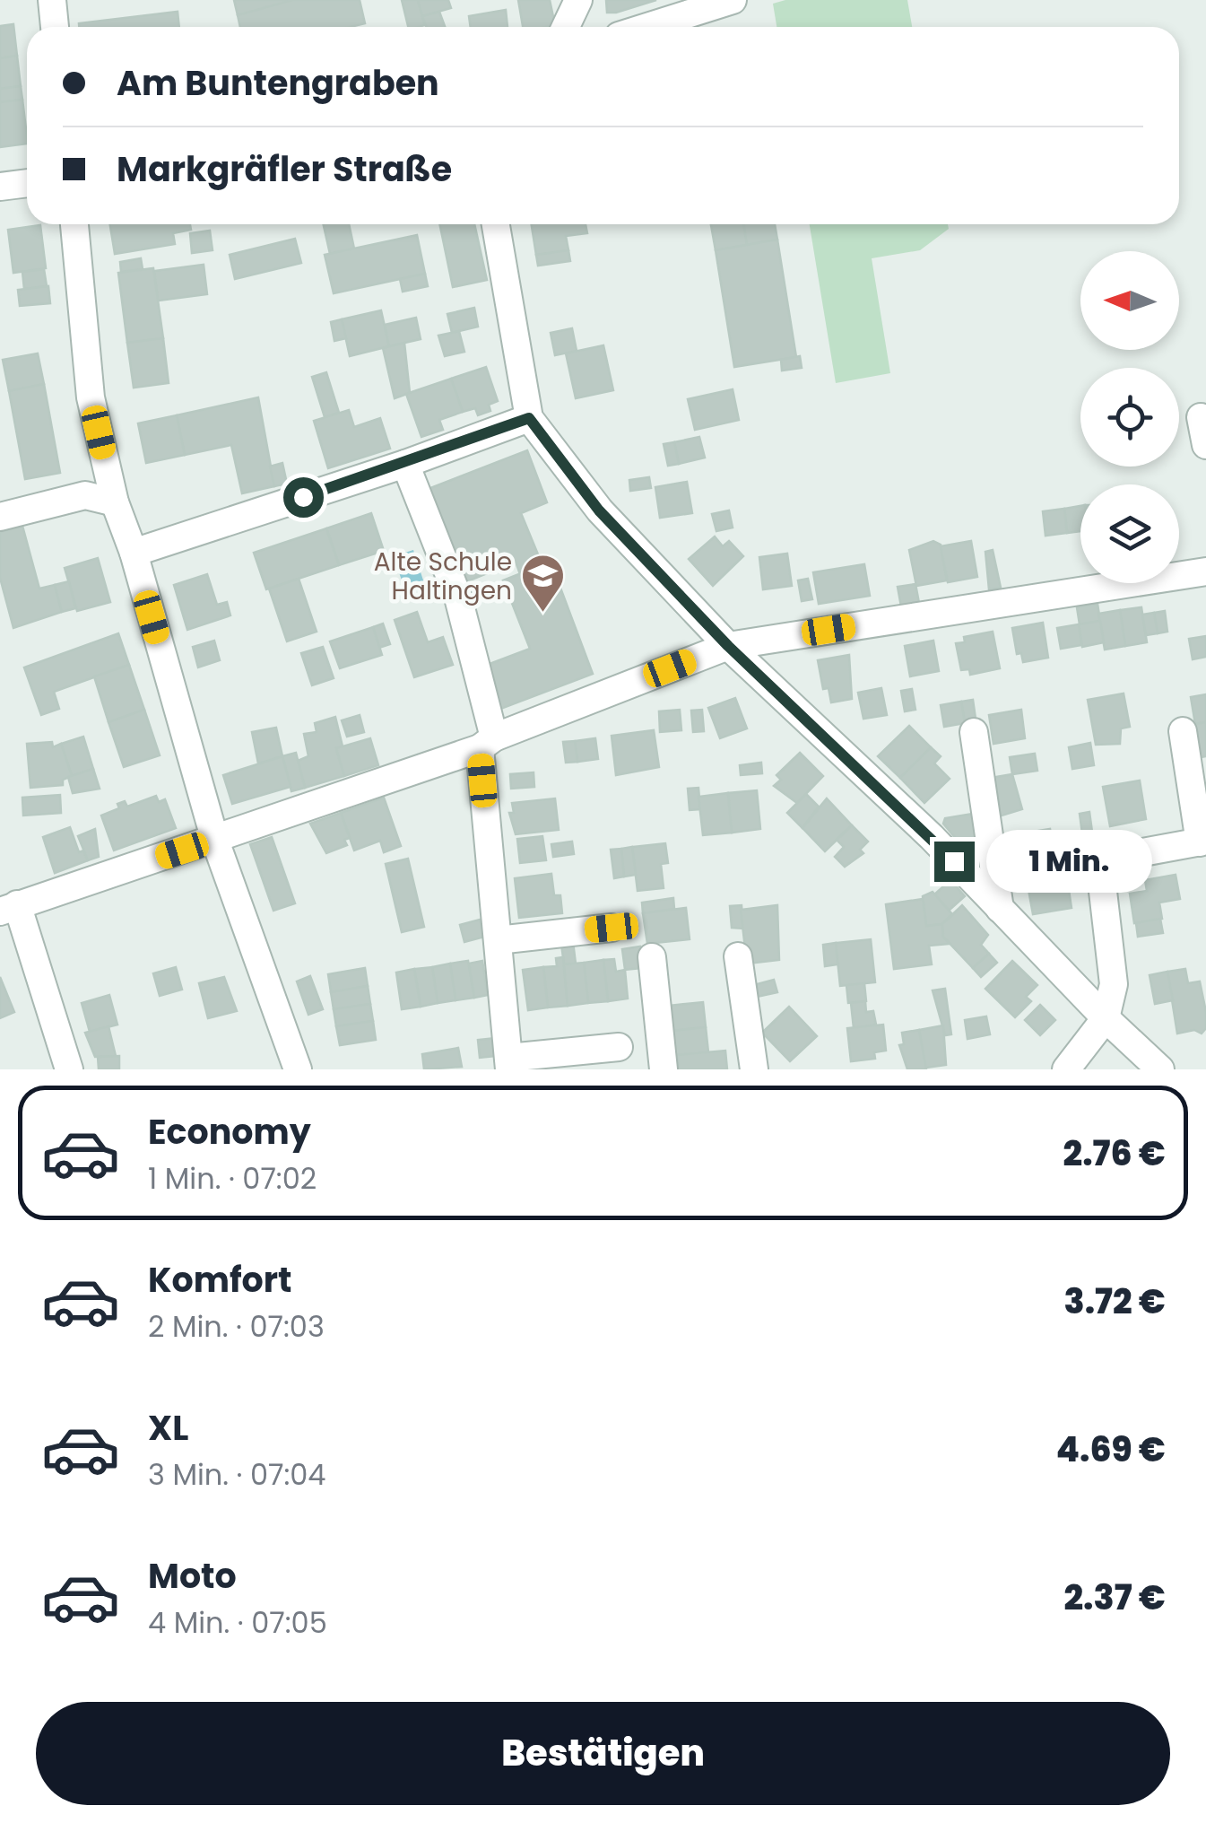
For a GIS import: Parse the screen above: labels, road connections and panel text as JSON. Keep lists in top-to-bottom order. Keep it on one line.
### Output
{"places":{"school or university":["Alte Schule Haltingen"]},"north":"left","page":{"banner":["Am Buntengraben","Markgräfler Straße"],"bubble":"1 Min.","list":[{"name":"Economy","note":"1 Min. · 07:02","value":"2.76 €"},{"name":"Komfort","note":"2 Min. · 07:03","value":"3.72 €"},{"name":"XL","note":"3 Min. · 07:04","value":"4.69 €"},{"name":"Moto","note":"4 Min. · 07:05","value":"2.37 €"}],"buttons":"Bestätigen"}}
